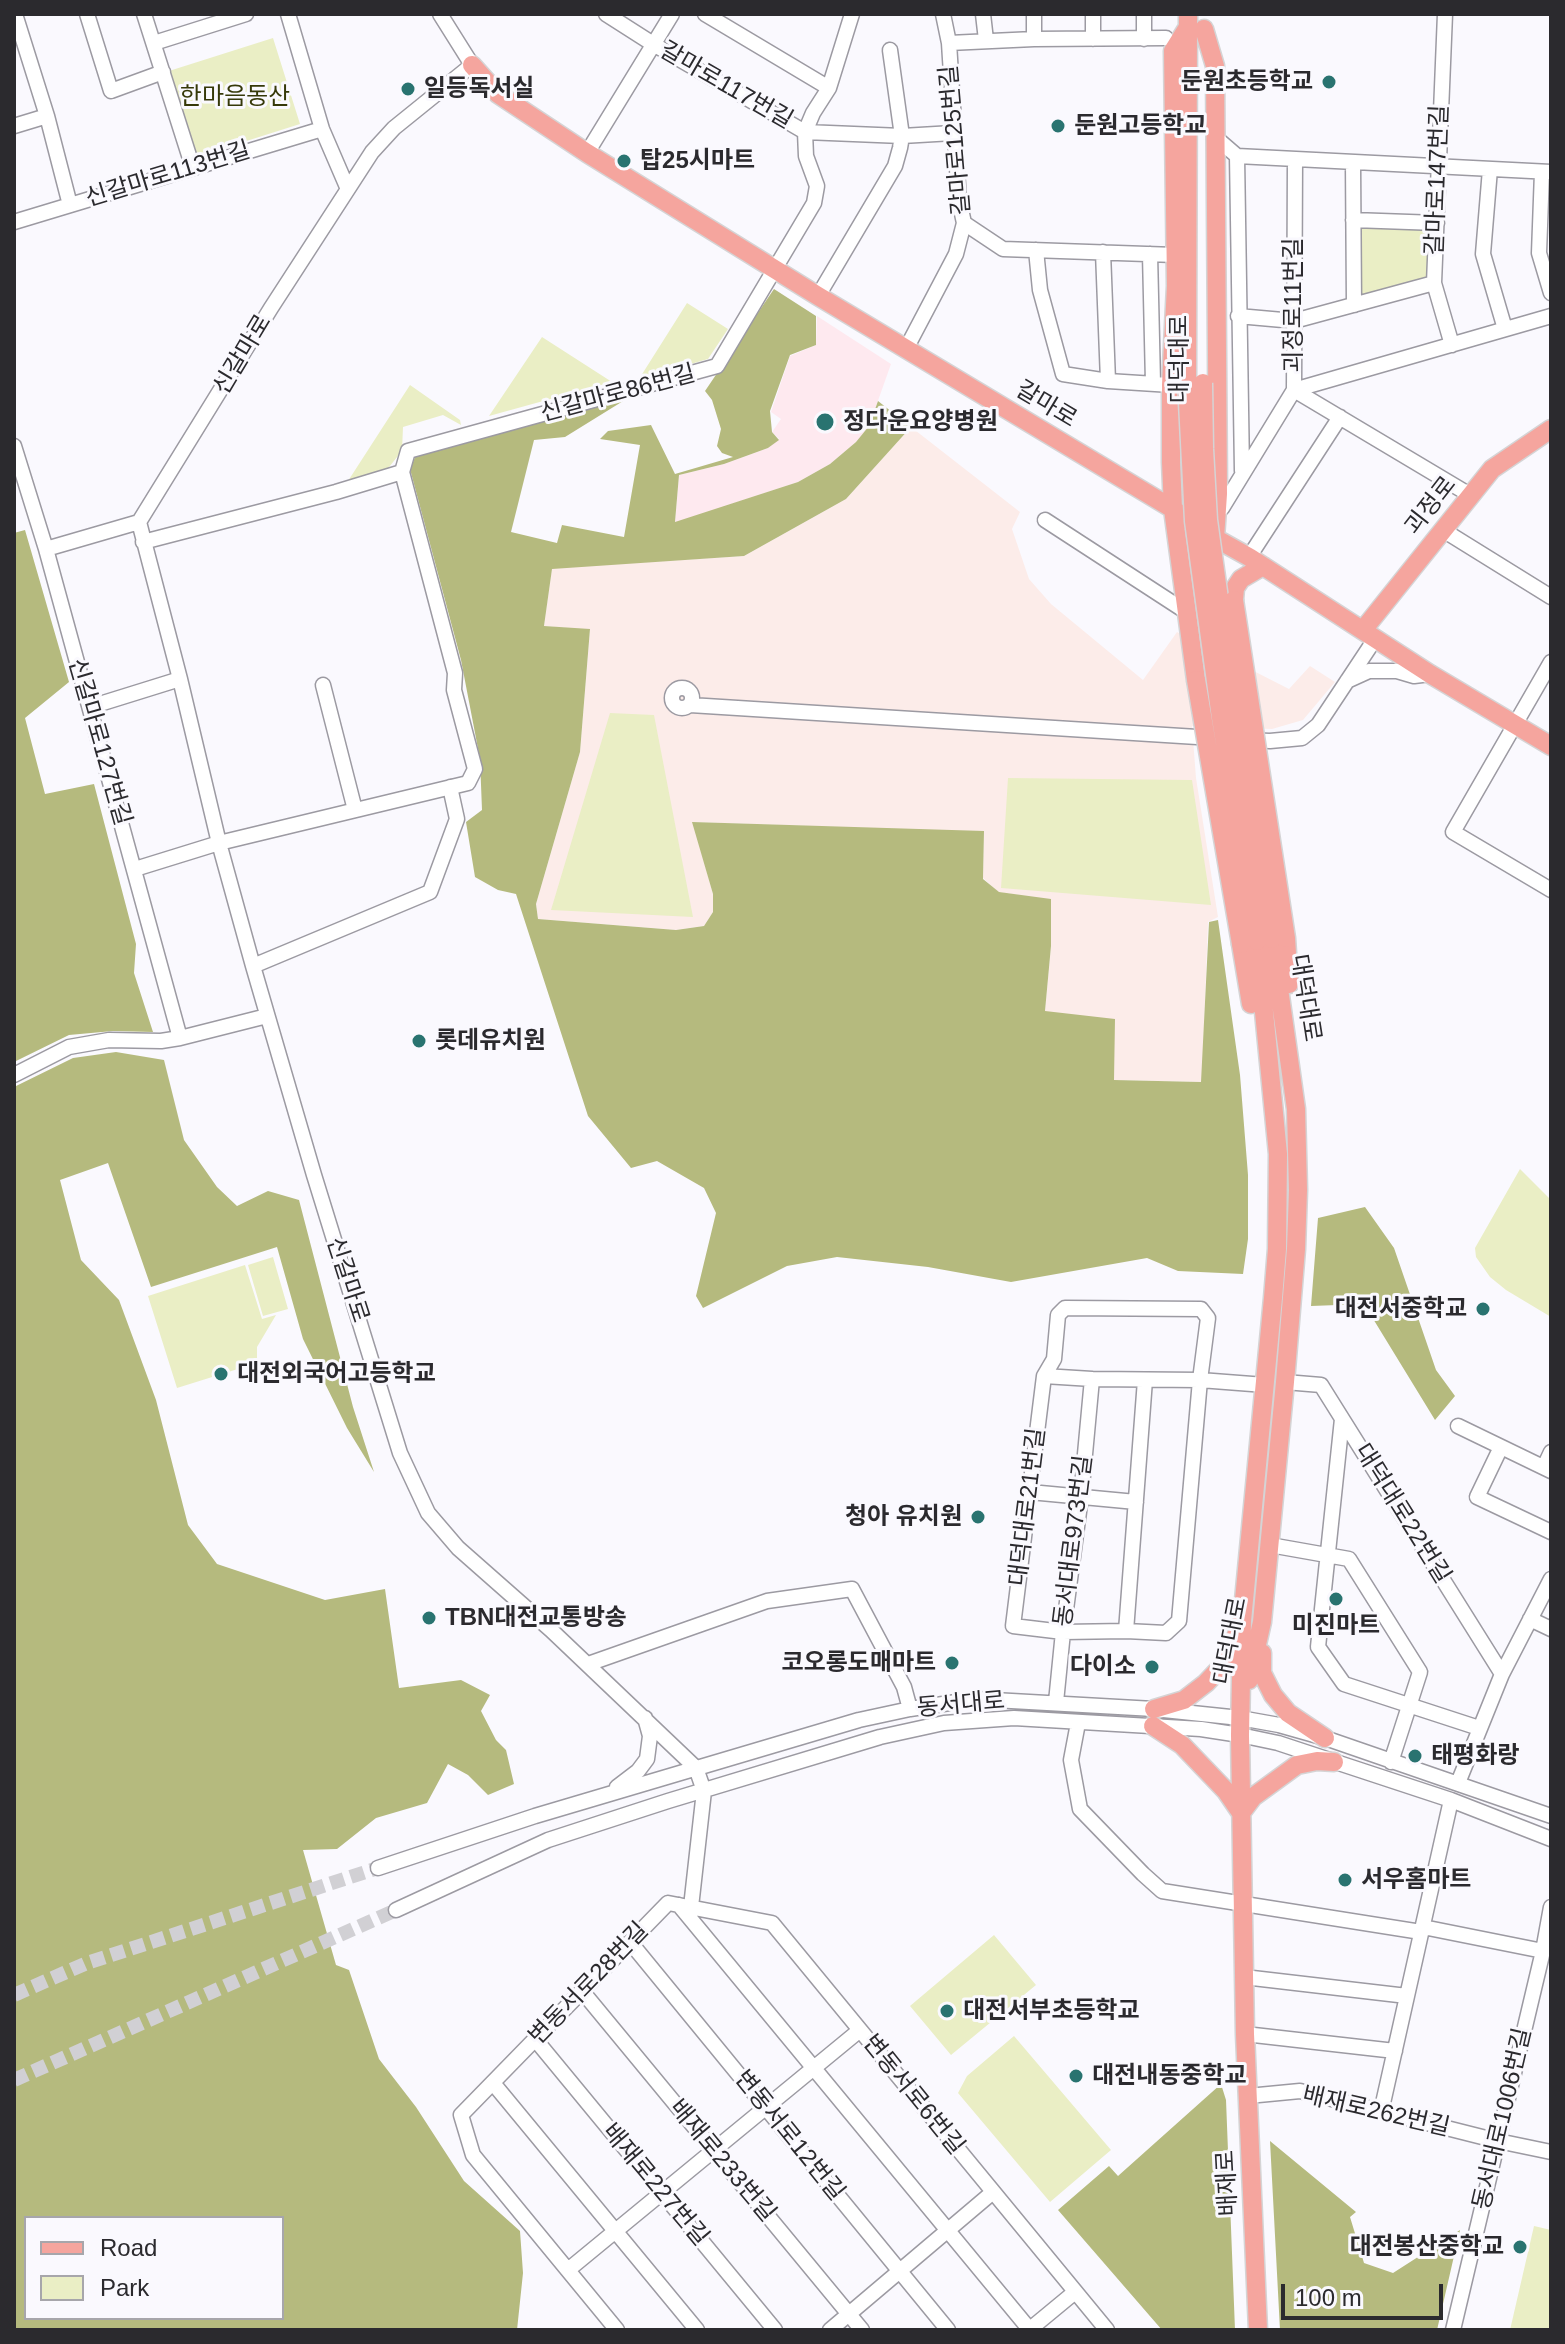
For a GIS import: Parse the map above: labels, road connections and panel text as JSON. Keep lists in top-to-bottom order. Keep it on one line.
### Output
{"streets":{"main road":["대덕대로","갈마로","괴정로","배재로"],"street":["갈마로117번길","갈마로125번길","신갈마로113번길","갈마로147번길","괴정로11번길","신갈마로","신갈마로86번길","신갈마로127번길","대덕대로21번길","대덕대로22번길","동서대로973번길","동서대로","변동서로28번길","변동서로6번길","배재로262번길","동서대로1006번길","변동서로12번길","배재로233번길","배재로227번길"]},"crossings":[["갈마로117번길","갈마로125번길"],["갈마로117번길","신갈마로86번길"],["갈마로117번길","갈마로"],["갈마로125번길","갈마로"],["괴정로11번길","괴정로"],["신갈마로","갈마로"],["신갈마로","동서대로"],["대덕대로","대덕대로22번길"],["대덕대로","동서대로"],["대덕대로","배재로"],["신갈마로86번길","갈마로"],["갈마로","괴정로"],["대덕대로21번길","동서대로973번길"],["동서대로973번길","동서대로"],["동서대로","배재로"],["변동서로28번길","변동서로6번길"],["변동서로28번길","변동서로12번길"],["변동서로28번길","배재로233번길"],["변동서로28번길","배재로227번길"],["배재로262번길","동서대로1006번길"],["배재로262번길","배재로"]],"parks":["한마음동산"],"places":["둔원초등학교","일등독서실","둔원고등학교","탑25시마트","정다운요양병원","롯데유치원","대전서중학교","대전외국어고등학교","청아 유치원","미진마트","TBN대전교통방송","코오롱도매마트","다이소","태평화랑","서우홈마트","대전서부초등학교","대전내동중학교","대전봉산중학교"],"legend":["Road","Park"],"scale_bar":"100 m"}
